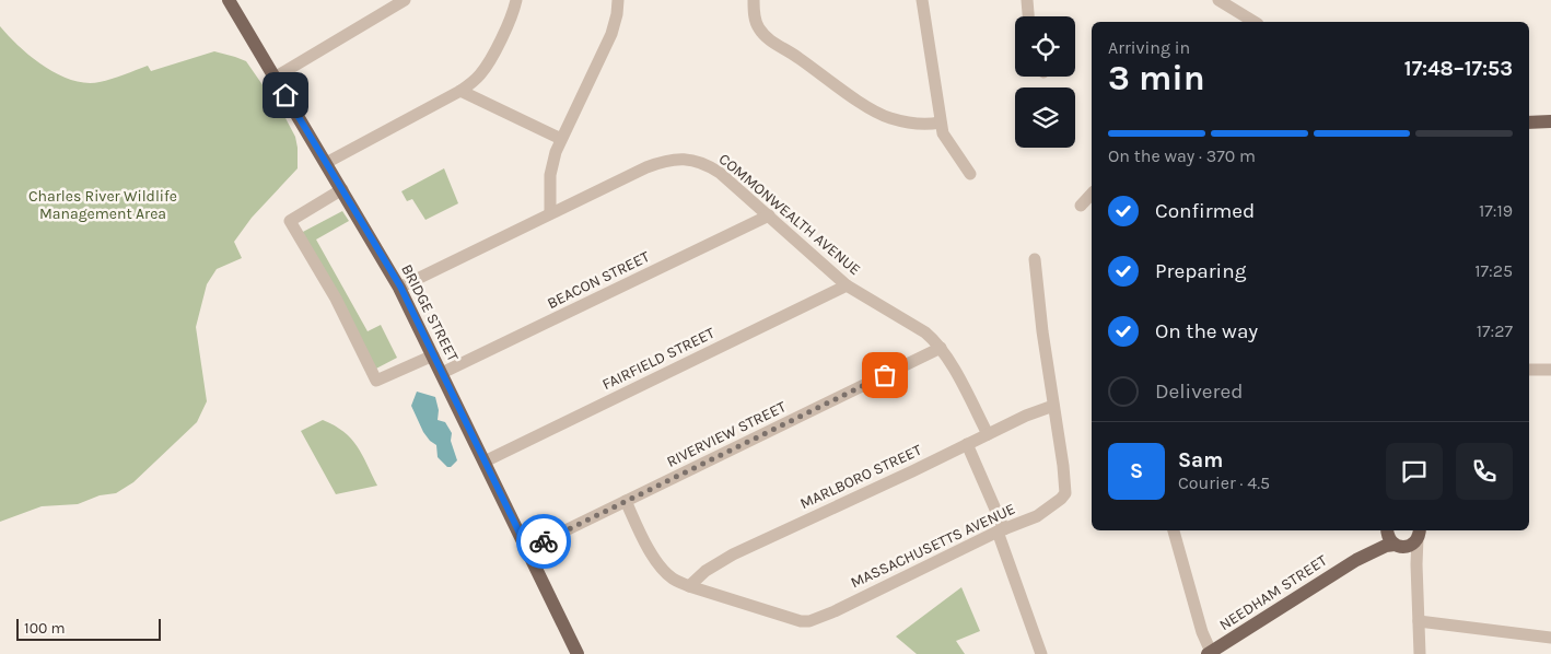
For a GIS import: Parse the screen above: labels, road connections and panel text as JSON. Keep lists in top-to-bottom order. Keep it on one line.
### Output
{"streets":{"main road":["BRIDGE STREET","NEEDHAM STREET"],"street":["COMMONWEALTH AVENUE","BEACON STREET","FAIRFIELD STREET","RIVERVIEW STREET","MARLBORO STREET","MASSACHUSETTS AVENUE"]},"crossings":[["COMMONWEALTH AVENUE","BEACON STREET"],["COMMONWEALTH AVENUE","BRIDGE STREET"],["COMMONWEALTH AVENUE","FAIRFIELD STREET"],["COMMONWEALTH AVENUE","RIVERVIEW STREET"],["COMMONWEALTH AVENUE","MARLBORO STREET"],["BEACON STREET","BRIDGE STREET"],["BRIDGE STREET","FAIRFIELD STREET"],["BRIDGE STREET","RIVERVIEW STREET"],["RIVERVIEW STREET","MASSACHUSETTS AVENUE"],["MARLBORO STREET","MASSACHUSETTS AVENUE"]],"parks":["Charles River Wildlife Management Area"],"scale_bar":"100 m","page":{"heading":["3 min","Arriving in","17:48–17:53"],"panel":["Sam","Courier · 4.5"],"bar":"On the way · 370 m","list":[["Confirmed","17:19"],["Preparing","17:25"],["On the way","17:27"],"Delivered"],"round":"S","scale":"100 m"}}
